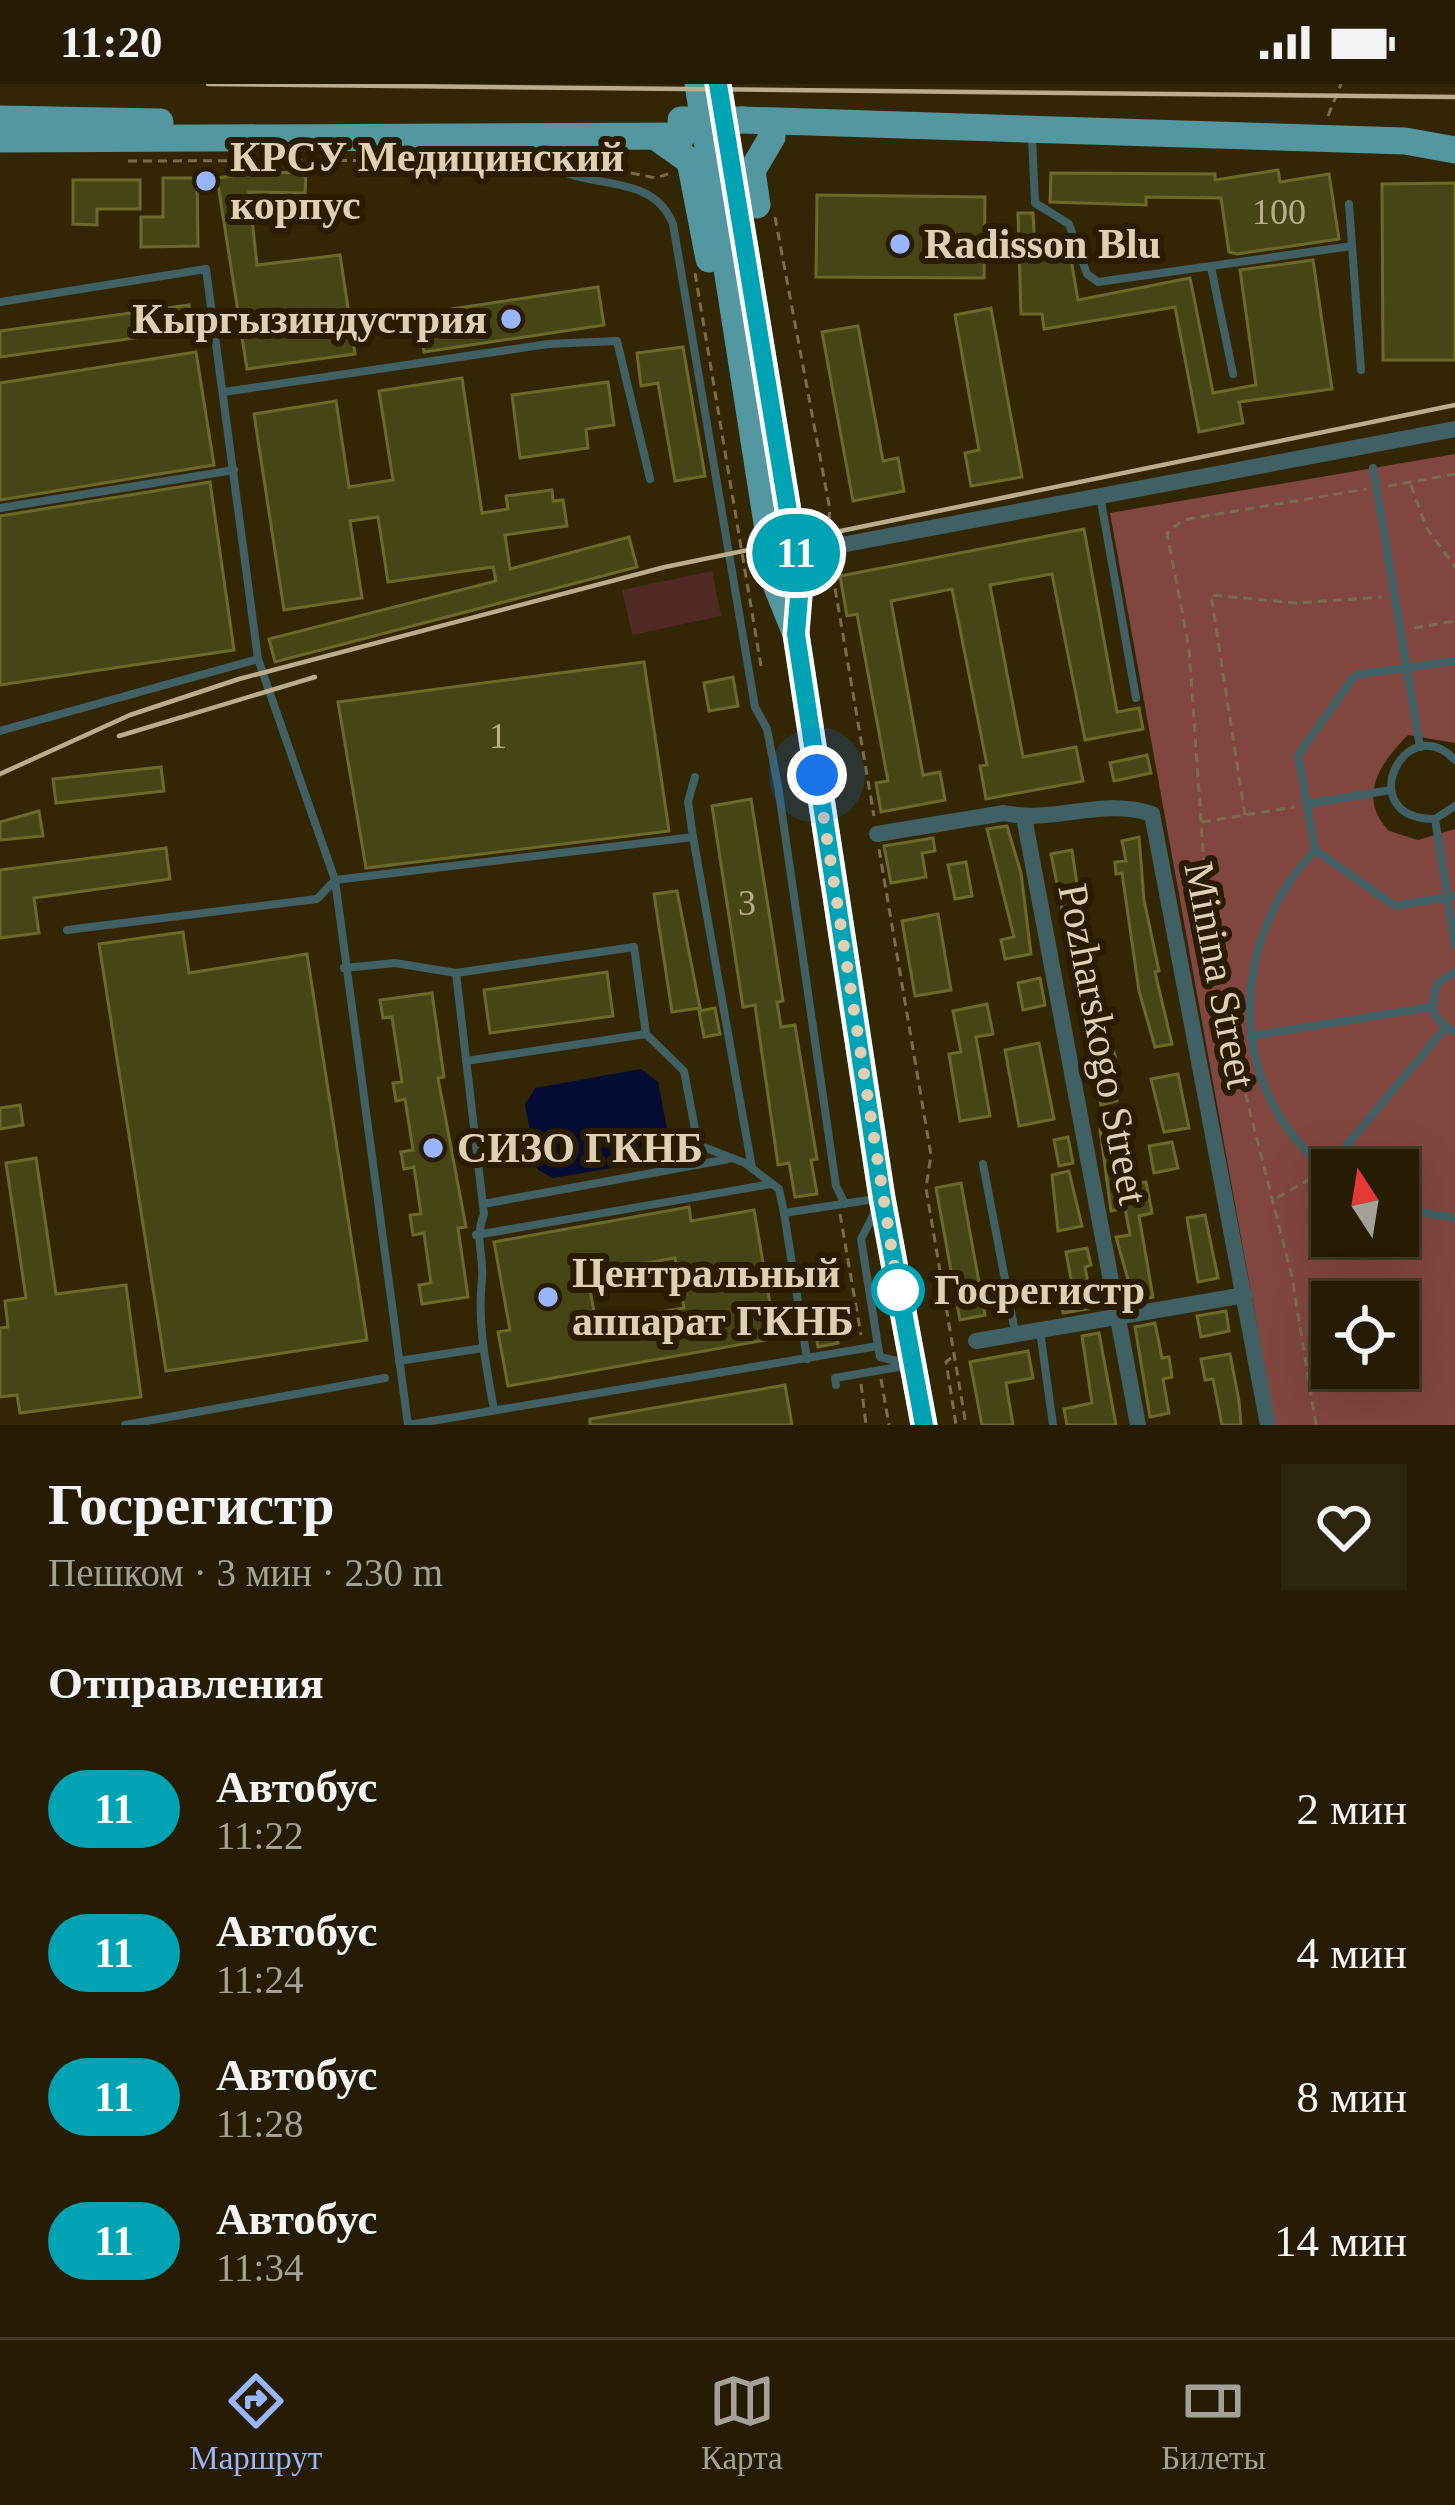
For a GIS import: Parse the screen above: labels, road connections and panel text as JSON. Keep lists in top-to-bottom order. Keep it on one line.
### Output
{"streets":{"street":["Minina Street","Pozharskogo Street"]},"crossings":[["Minina Street","Pozharskogo Street"]],"places":["КРСУ Медицинский корпус","Radisson Blu","Кыргызиндустрия","СИЗО ГКНБ","Госрегистр","Центральный аппарат ГКНБ"],"lines":["bus line 11"],"house_numbers":["100","1","3"],"north":"top","page":{"status":"11:20","on_map":"11","heading":[["Госрегистр","Пешком · 3 мин · 230 m"],"Отправления"],"list":[{"mark":"11","name":"Автобус","note":"11:22","value":"2 мин"},{"mark":"11","name":"Автобус","note":"11:24","value":"4 мин"},{"mark":"11","name":"Автобус","note":"11:28","value":"8 мин"},{"mark":"11","name":"Автобус","note":"11:34","value":"14 мин"}],"tabs":["Маршрут","Карта","Билеты"]}}
